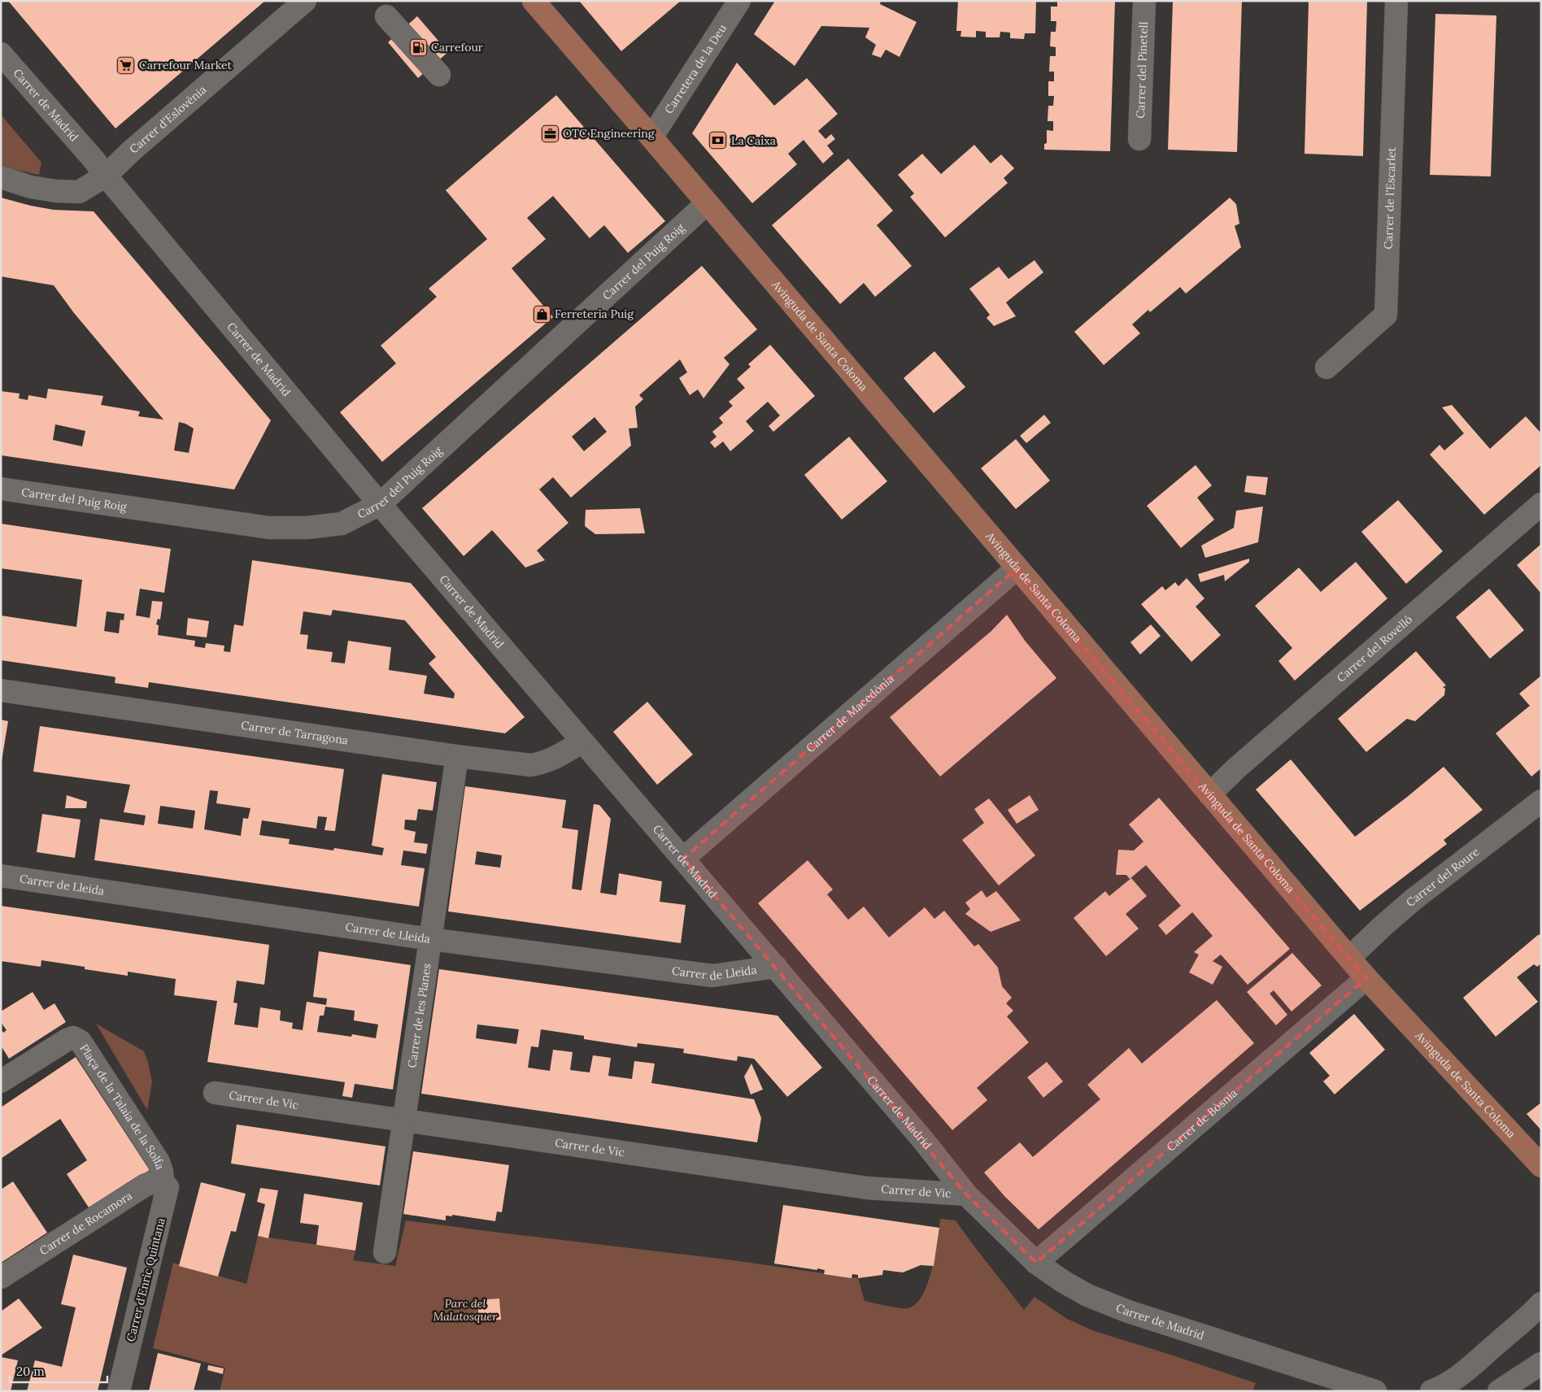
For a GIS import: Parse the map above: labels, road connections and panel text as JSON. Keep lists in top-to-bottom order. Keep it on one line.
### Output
{"streets":{"main road":["Avinguda de Santa Coloma"],"street":["Carretera de la Deu","Carrer del Pinetell","Carrer de Madrid","Carrer d'Eslovènia","Carrer de l'Escarlet","Carrer del Puig Roig","Carrer del Rovelló","Carrer de Macedònia","Carrer de Tarragona","Carrer del Roure","Carrer de Lleida","Carrer de les Planes","Carrer de Vic","Plaça de la Talaia de la Solfa","Carrer de Bòsnia","Carrer de Rocamora","Carrer d'Enric Quintana"]},"crossings":[["Carretera de la Deu","Avinguda de Santa Coloma"],["Carrer de Madrid","Carrer d'Eslovènia"],["Carrer de Madrid","Carrer del Puig Roig"],["Carrer de Madrid","Carrer de Macedònia"],["Carrer de Madrid","Carrer de Tarragona"],["Carrer de Madrid","Carrer de Lleida"],["Carrer de Madrid","Carrer de Vic"],["Carrer de Madrid","Carrer de Bòsnia"],["Carrer del Puig Roig","Avinguda de Santa Coloma"],["Avinguda de Santa Coloma","Carrer del Rovelló"],["Avinguda de Santa Coloma","Carrer de Macedònia"],["Avinguda de Santa Coloma","Carrer del Roure"],["Avinguda de Santa Coloma","Carrer de Bòsnia"],["Carrer de Tarragona","Carrer de les Planes"],["Carrer de Lleida","Carrer de les Planes"],["Carrer de les Planes","Carrer de Vic"],["Plaça de la Talaia de la Solfa","Carrer de Rocamora"],["Plaça de la Talaia de la Solfa","Carrer d'Enric Quintana"],["Carrer de Rocamora","Carrer d'Enric Quintana"]],"parks":["Parc del Malatosquer"],"places":{"fuel station":["Carrefour"],"supermarket":["Carrefour Market"],"office":["OTC Engineering"],"bank":["La Caixa"],"shop":["Ferreteria Puig"]},"scale_bar":"20 m"}
